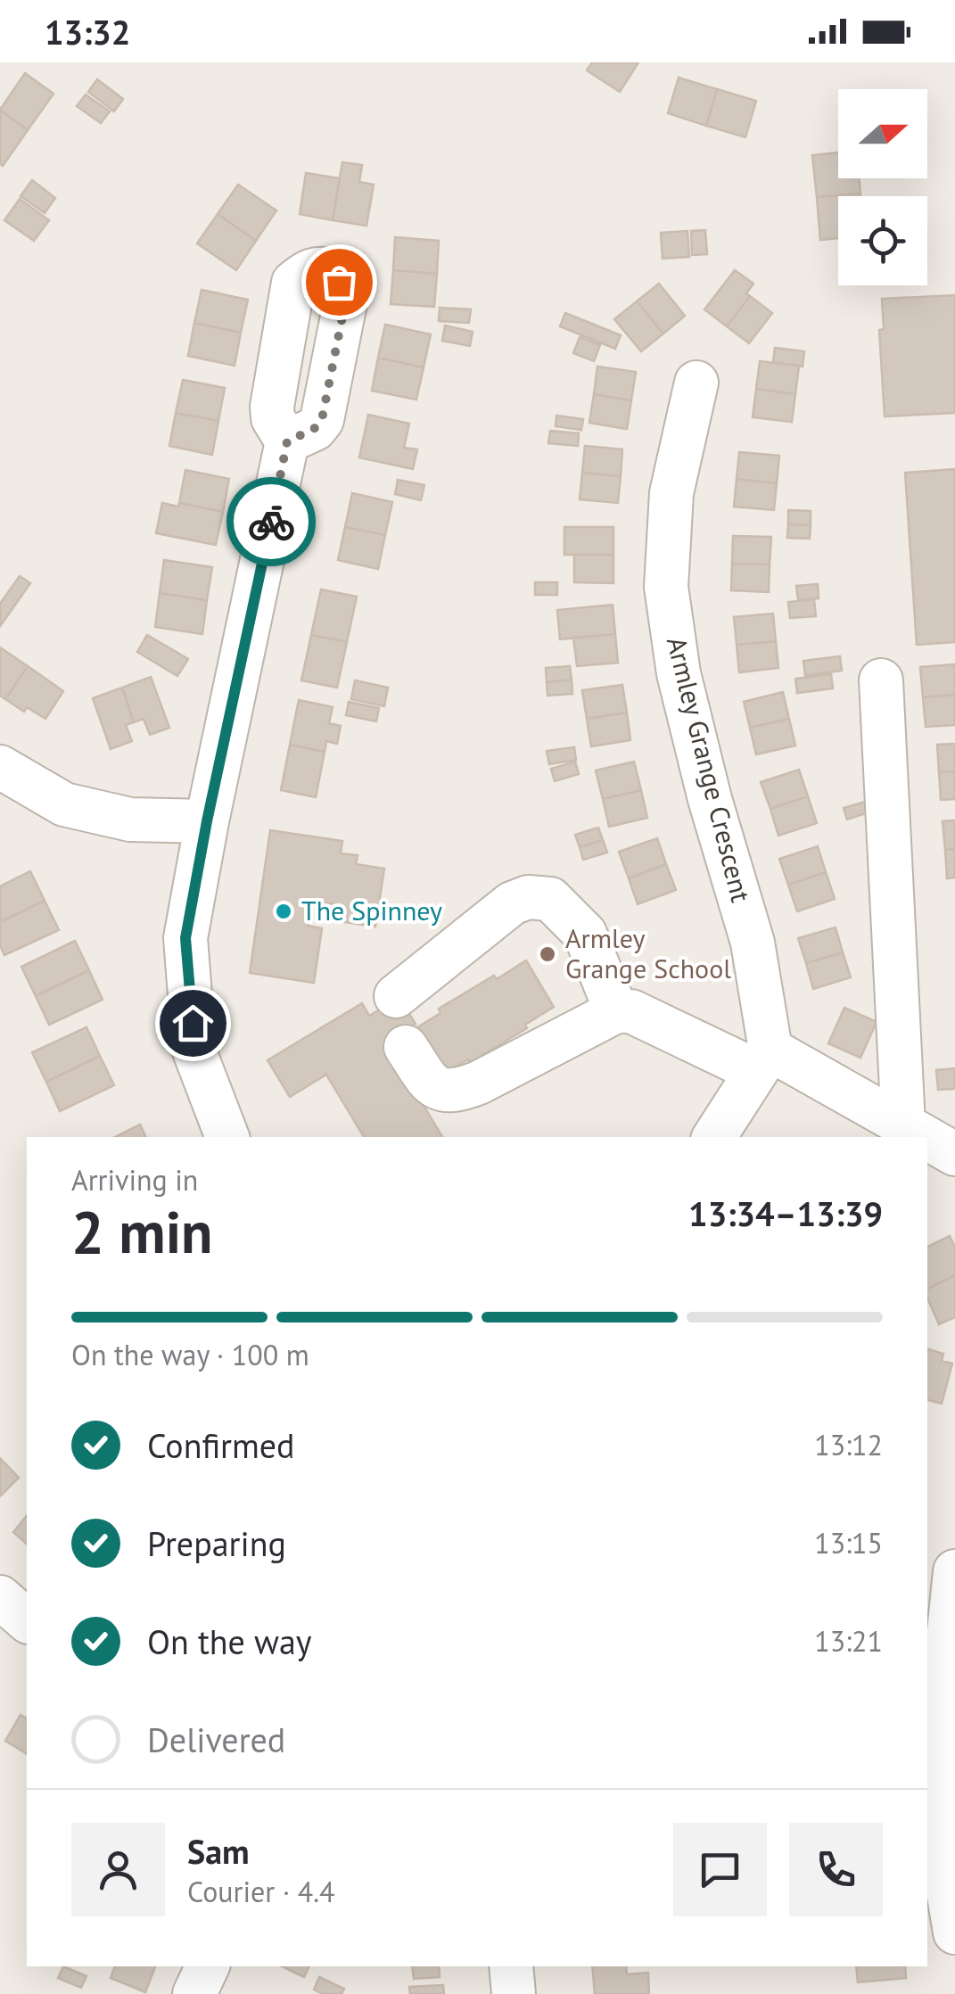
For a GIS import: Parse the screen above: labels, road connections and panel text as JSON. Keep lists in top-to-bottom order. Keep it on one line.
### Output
{"streets":{"street":["Armley Grange Crescent"]},"places":["The Spinney","Armley Grange School"],"north":"right","page":{"status":"13:32","heading":["2 min","Arriving in","13:34–13:39"],"panel":["Sam","Courier · 4.4"],"bar":"On the way · 100 m","list":[["Confirmed","13:12"],["Preparing","13:15"],["On the way","13:21"],"Delivered"]}}
